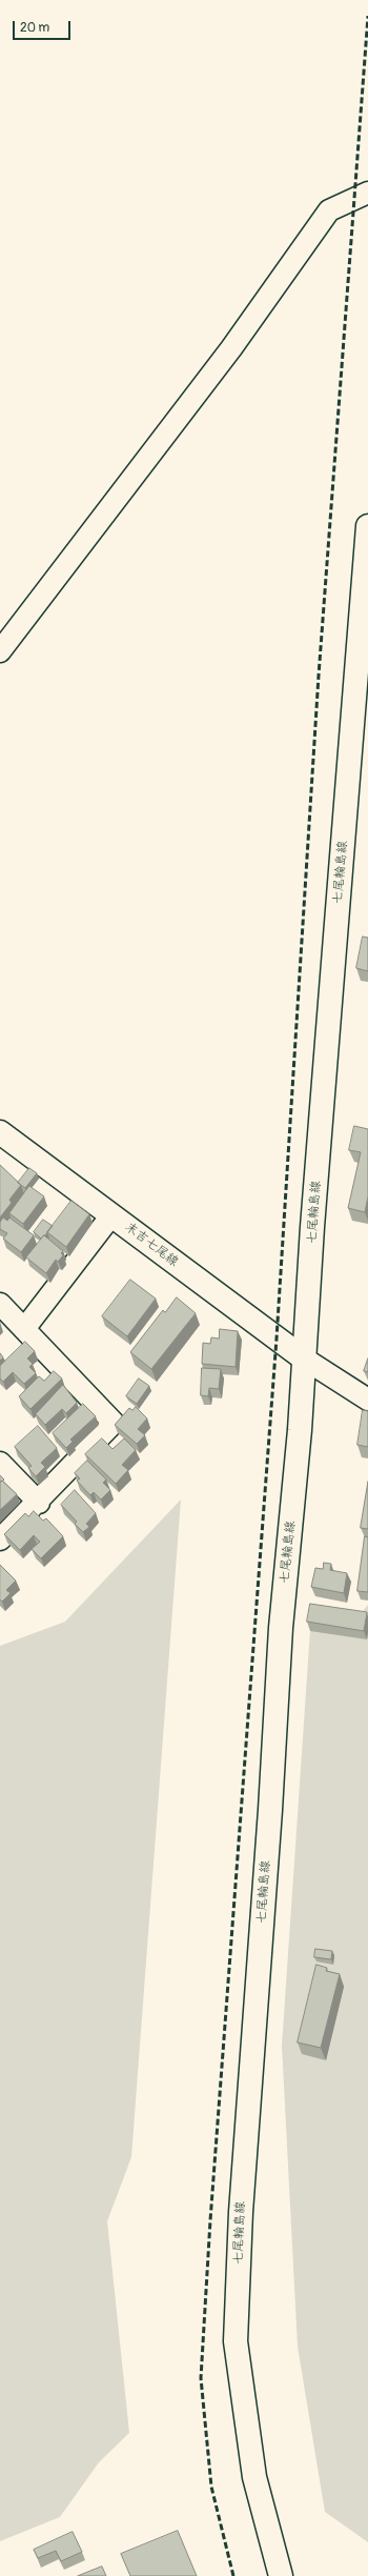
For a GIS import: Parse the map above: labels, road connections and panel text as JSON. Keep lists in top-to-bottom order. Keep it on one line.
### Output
{"streets":{"main road":["七尾輪島線","末吉七尾線"]},"crossings":[["七尾輪島線","末吉七尾線"]],"scale_bar":"20 m"}
